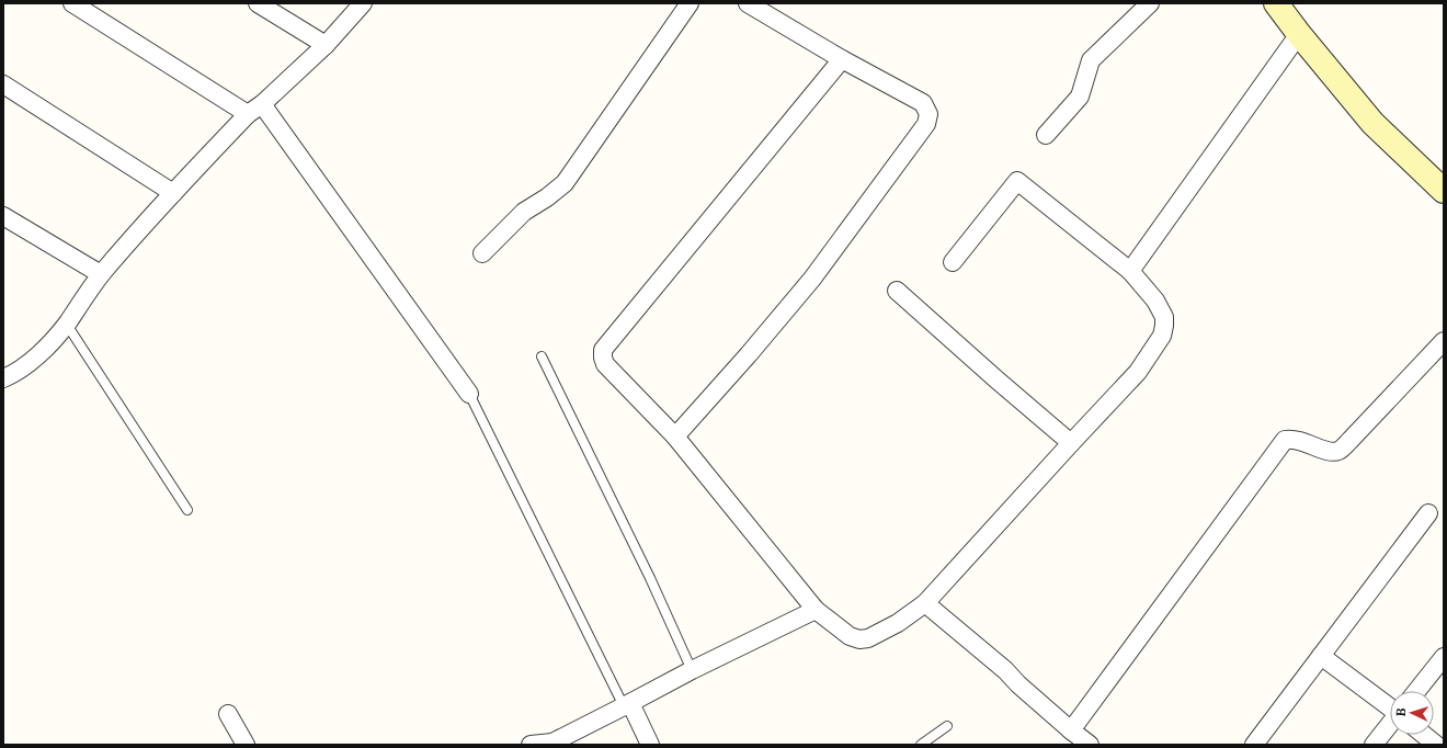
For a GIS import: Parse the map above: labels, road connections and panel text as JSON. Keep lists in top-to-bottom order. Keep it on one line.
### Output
{"north":"left"}
